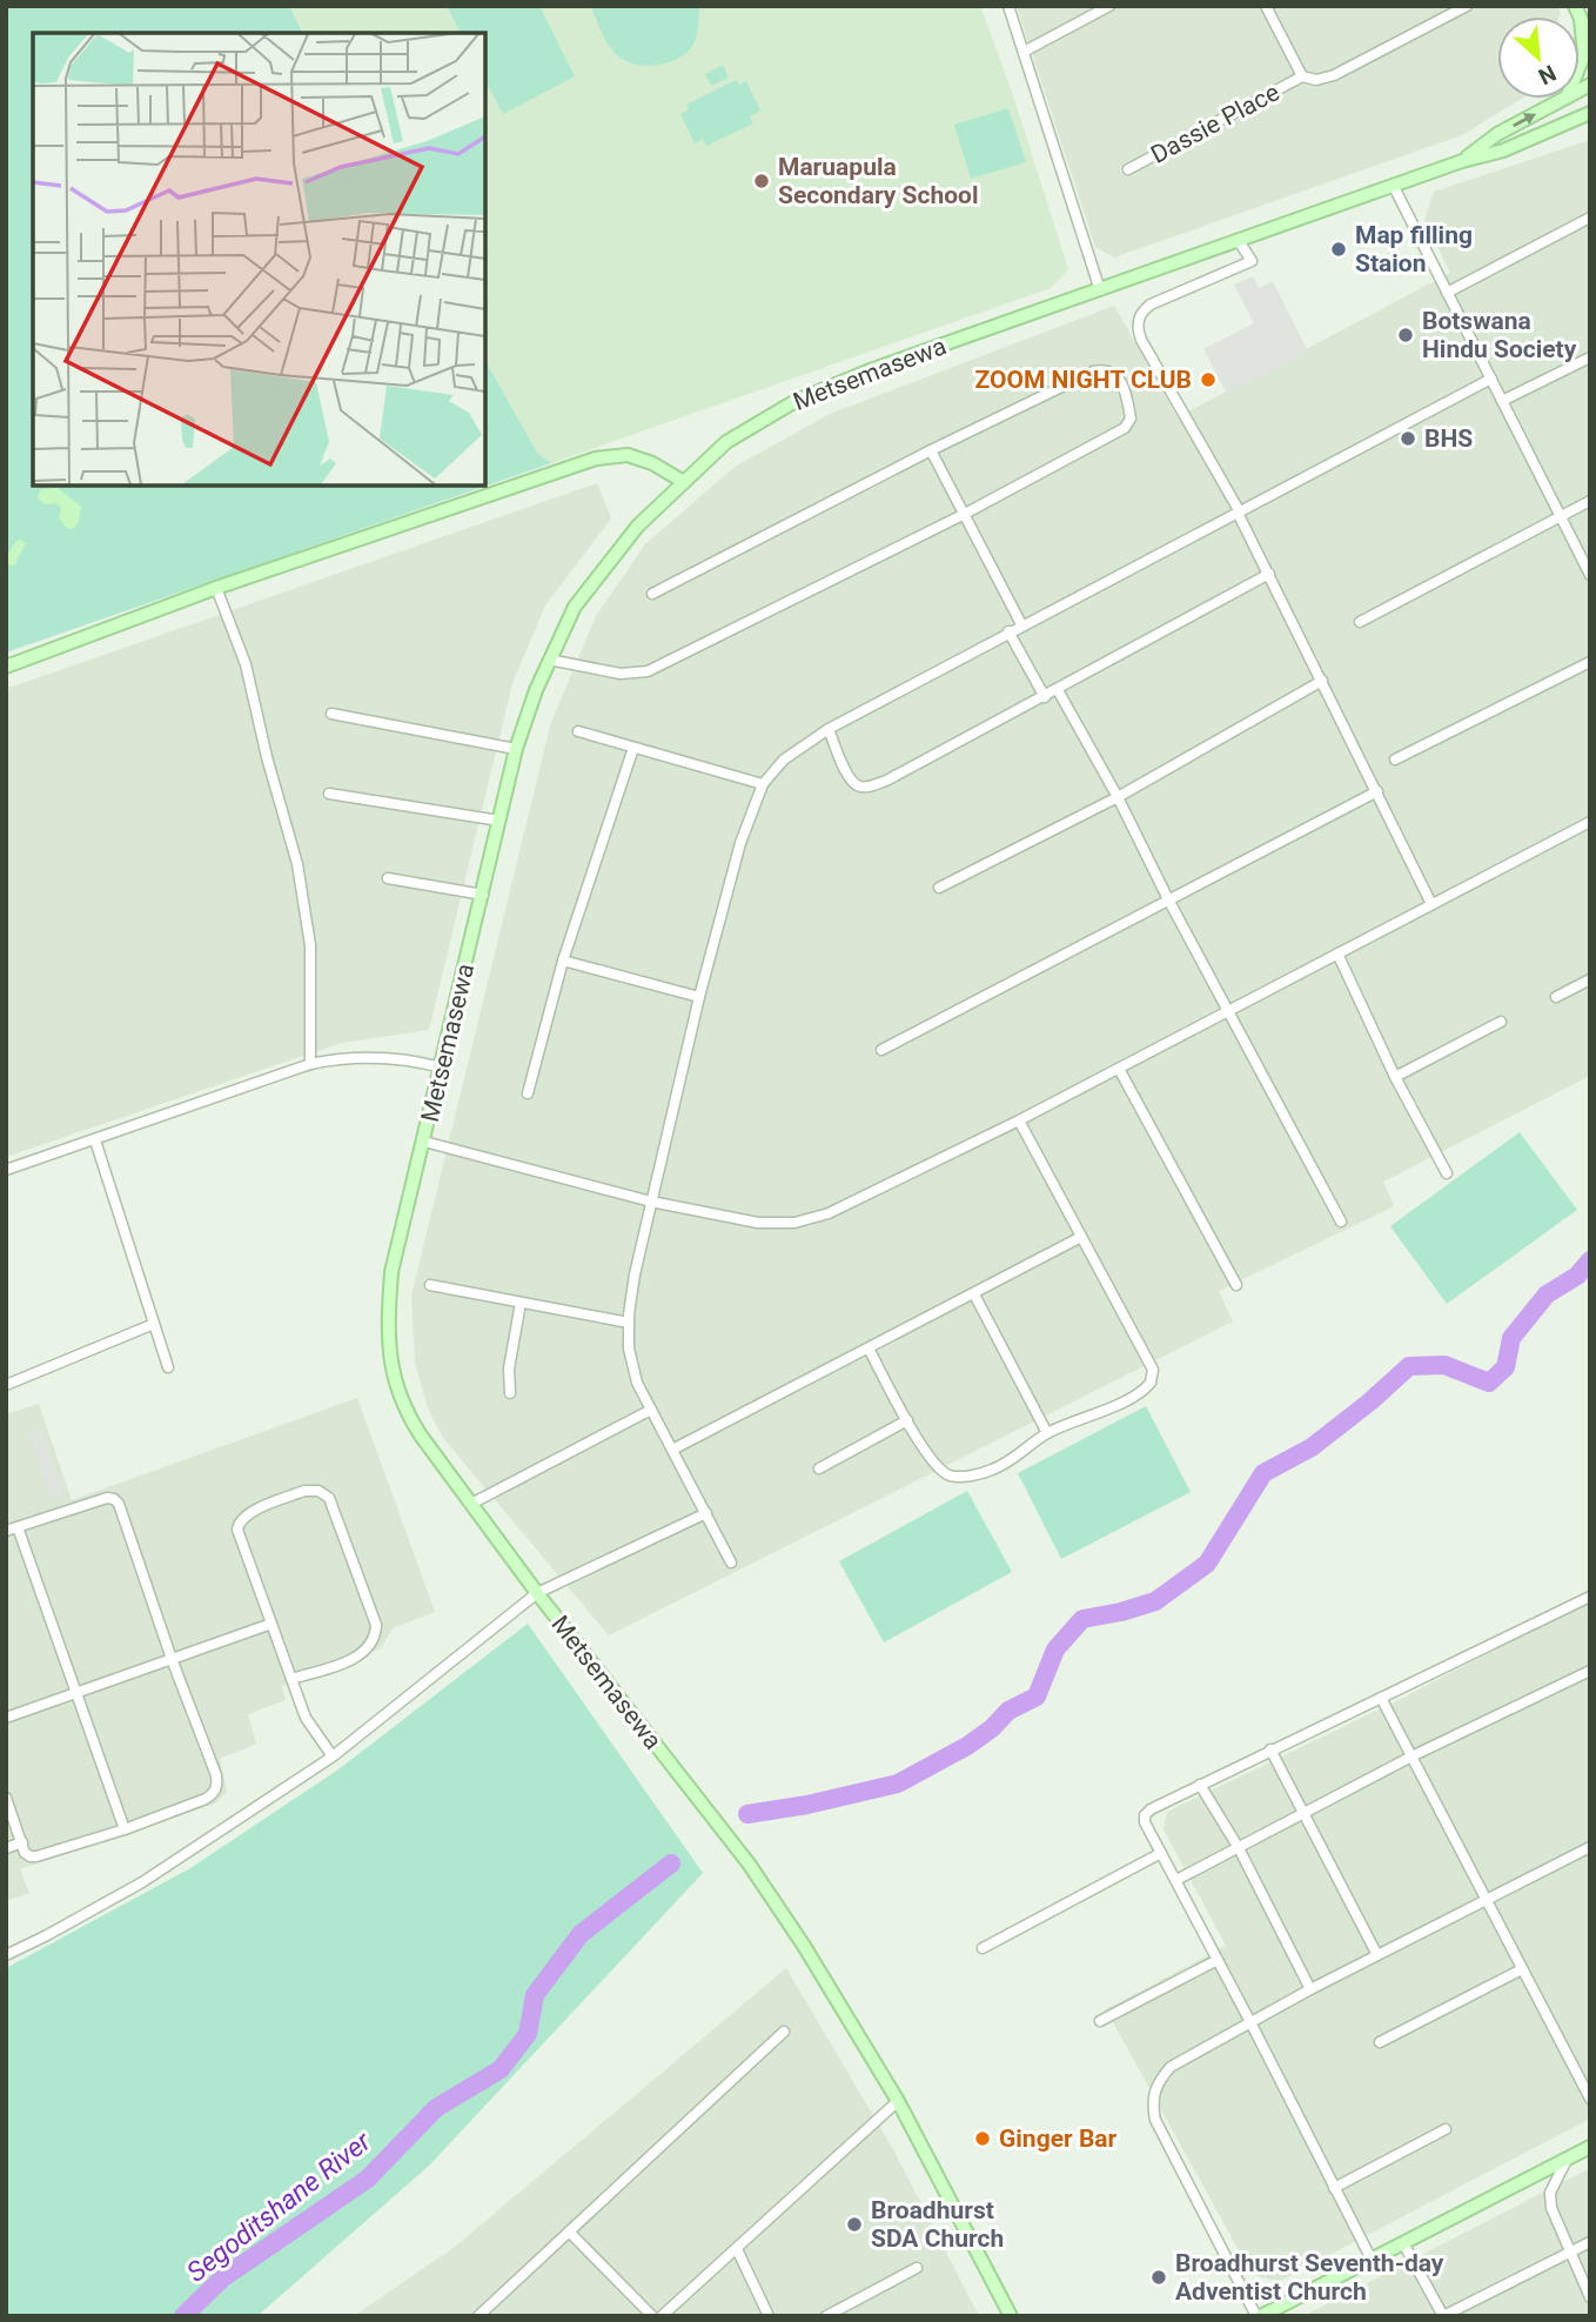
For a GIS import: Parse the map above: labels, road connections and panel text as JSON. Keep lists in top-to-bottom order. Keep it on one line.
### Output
{"streets":{"street":["Dassie Place","Metsemasewa"]},"water":["Segoditshane River"],"places":["Maruapula Secondary School","Map filling Staion","Botswana Hindu Society","ZOOM NIGHT CLUB","BHS","Ginger Bar","Broadhurst SDA Church","Broadhurst Seventh-day Adventist Church"],"north":"bottom right"}
